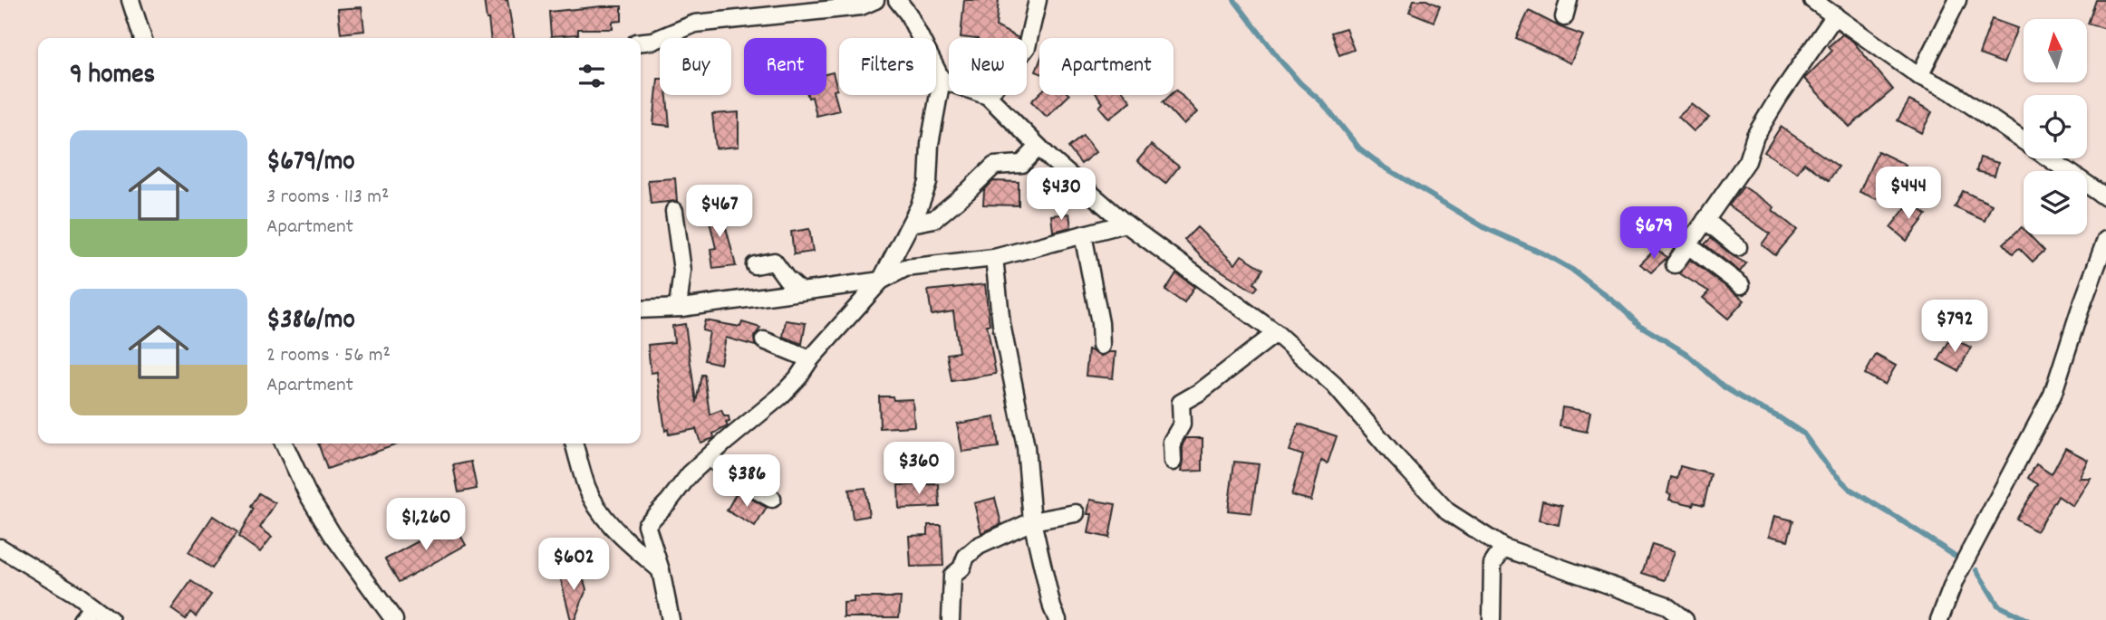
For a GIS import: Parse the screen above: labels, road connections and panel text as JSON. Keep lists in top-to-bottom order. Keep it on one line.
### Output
{"north":"top","page":{"chip":["Buy","Rent","Filters","New","Apartment"],"heading":"9 homes","list":[{"name":"$679/mo","note":"3 rooms · 113 m² · Apartment"},{"name":"$386/mo","note":"2 rooms · 56 m² · Apartment"}],"price":["$444","$430","$467","$679","$792","$360","$386","$1,260","$602"]}}
